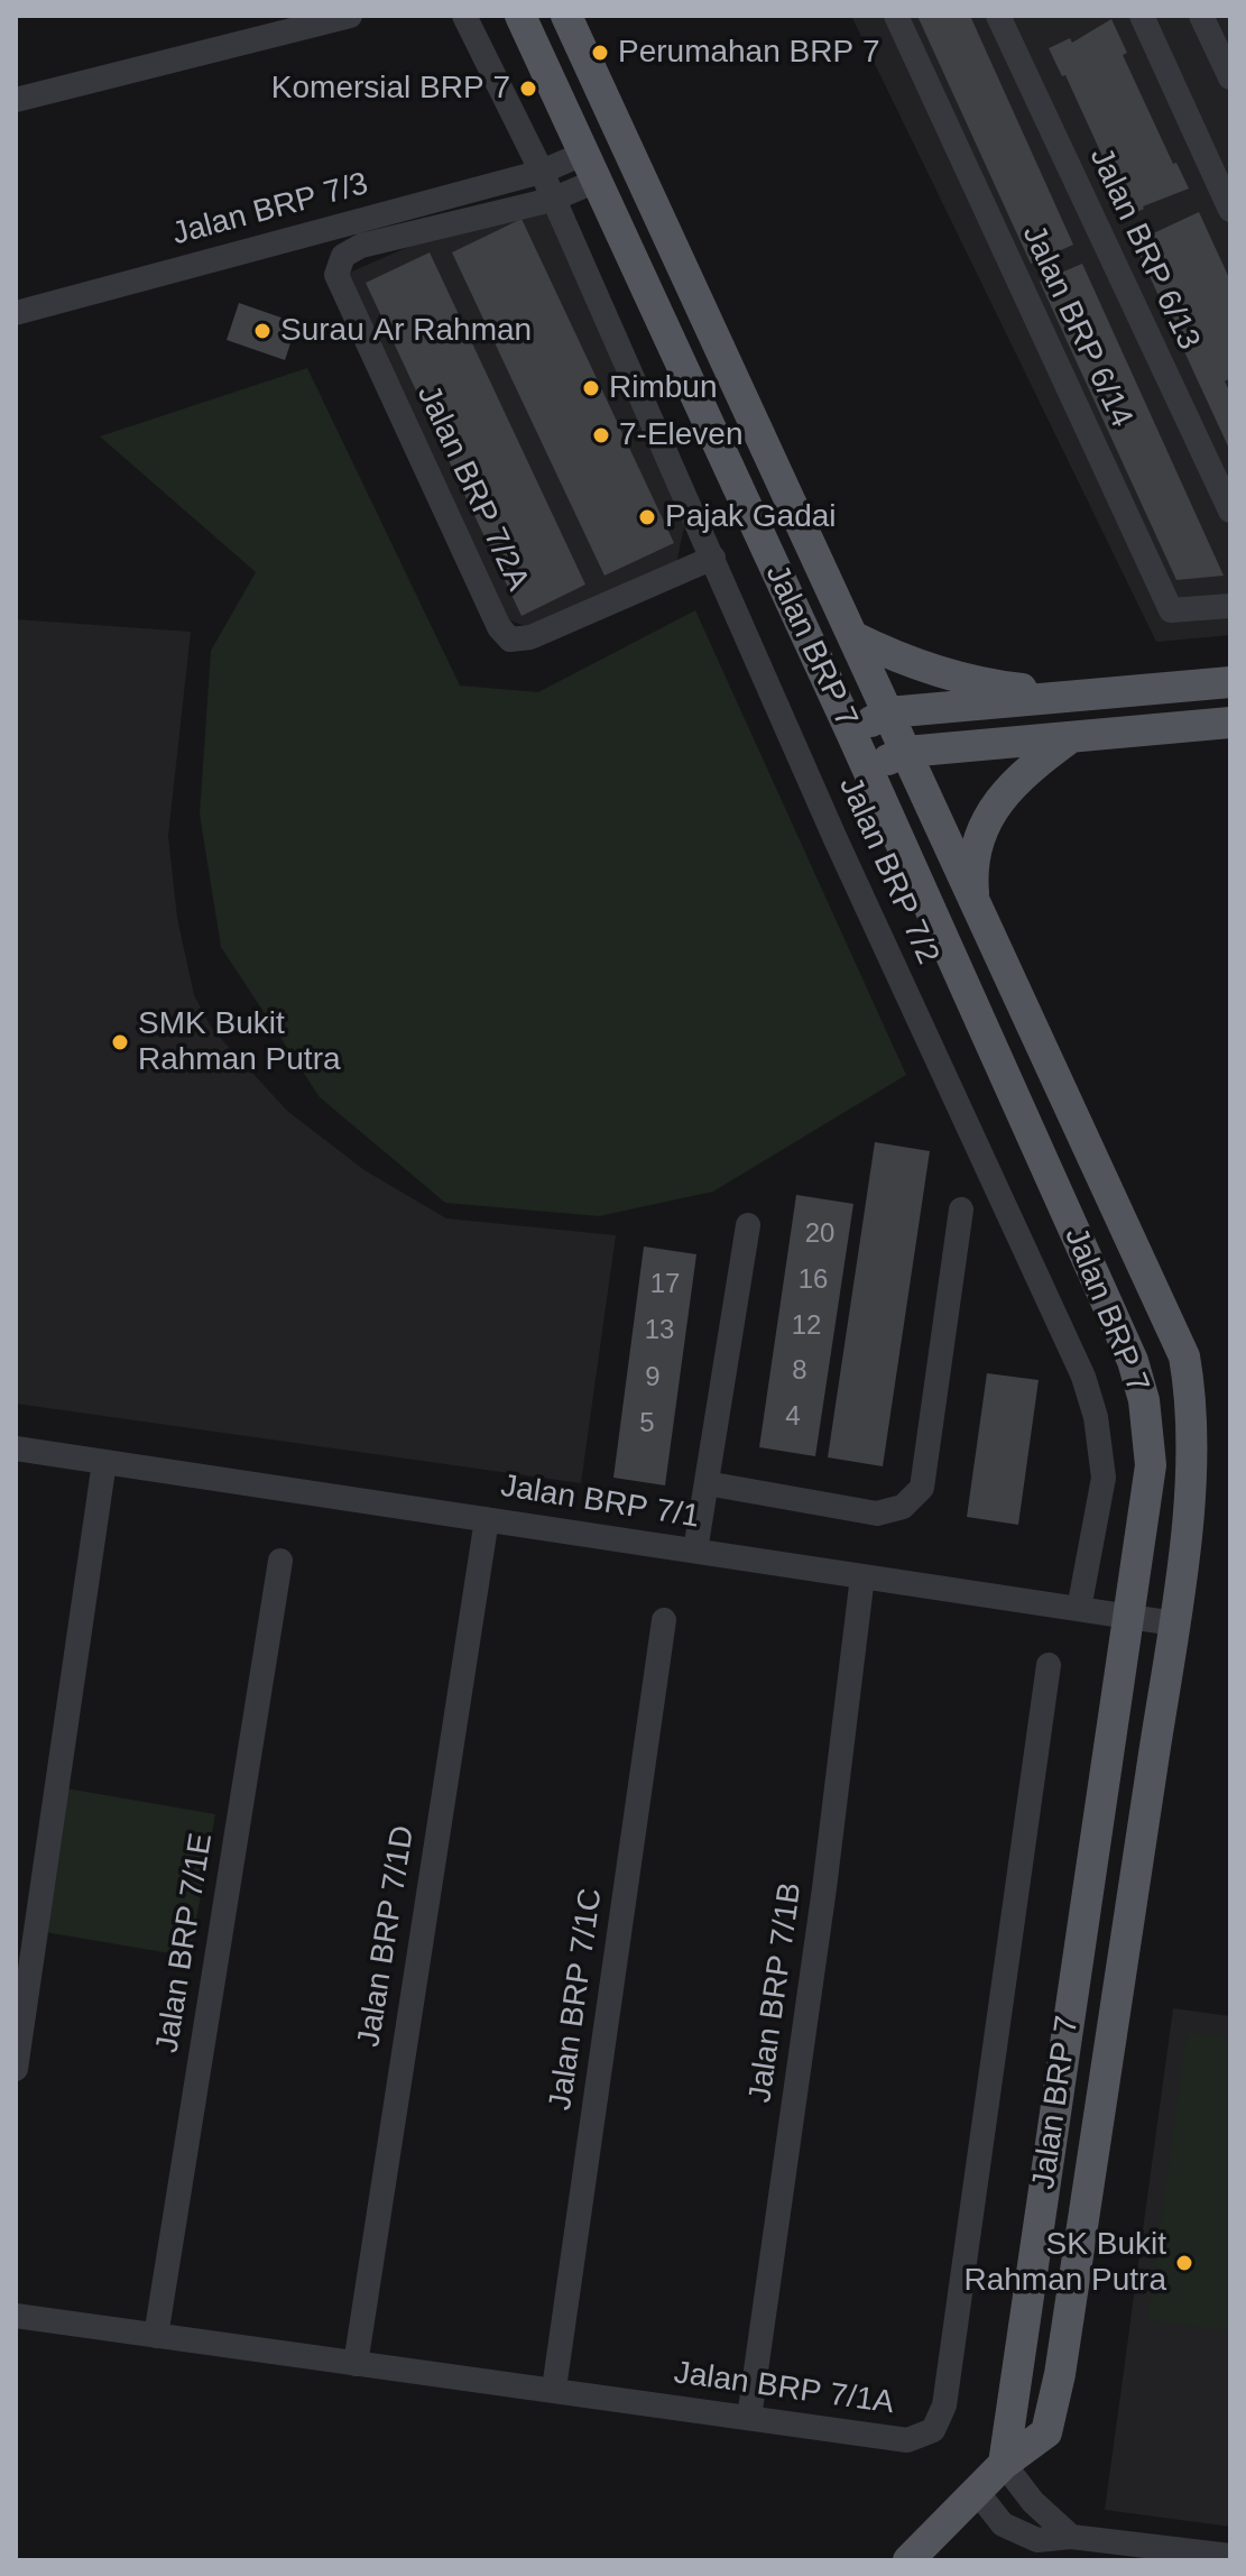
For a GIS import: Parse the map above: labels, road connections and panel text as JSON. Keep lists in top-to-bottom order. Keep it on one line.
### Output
{"streets":{"main road":["Jalan BRP 7"],"street":["Jalan BRP 7/3","Jalan BRP 6/13","Jalan BRP 6/14","Jalan BRP 7/2A","Jalan BRP 7/2","Jalan BRP 7/1","Jalan BRP 7/1D","Jalan BRP 7/1E","Jalan BRP 7/1B","Jalan BRP 7/1C","Jalan BRP 7/1A"]},"crossings":[["Jalan BRP 7/3","Jalan BRP 7/2A"],["Jalan BRP 7/3","Jalan BRP 7"],["Jalan BRP 7/3","Jalan BRP 7/2"],["Jalan BRP 7/2A","Jalan BRP 7"],["Jalan BRP 7/2A","Jalan BRP 7/2"],["Jalan BRP 7","Jalan BRP 7/1"],["Jalan BRP 7/2","Jalan BRP 7/1"],["Jalan BRP 7/1","Jalan BRP 7/1D"],["Jalan BRP 7/1","Jalan BRP 7/1B"],["Jalan BRP 7/1D","Jalan BRP 7/1A"],["Jalan BRP 7/1E","Jalan BRP 7/1A"],["Jalan BRP 7/1B","Jalan BRP 7/1A"],["Jalan BRP 7/1C","Jalan BRP 7/1A"]],"places":["Perumahan BRP 7","Komersial BRP 7","Surau Ar Rahman","Rimbun","7-Eleven","Pajak Gadai","SMK Bukit Rahman Putra","SK Bukit Rahman Putra"],"house_numbers":["20","16","17","12","13","8","9","4","5"]}
